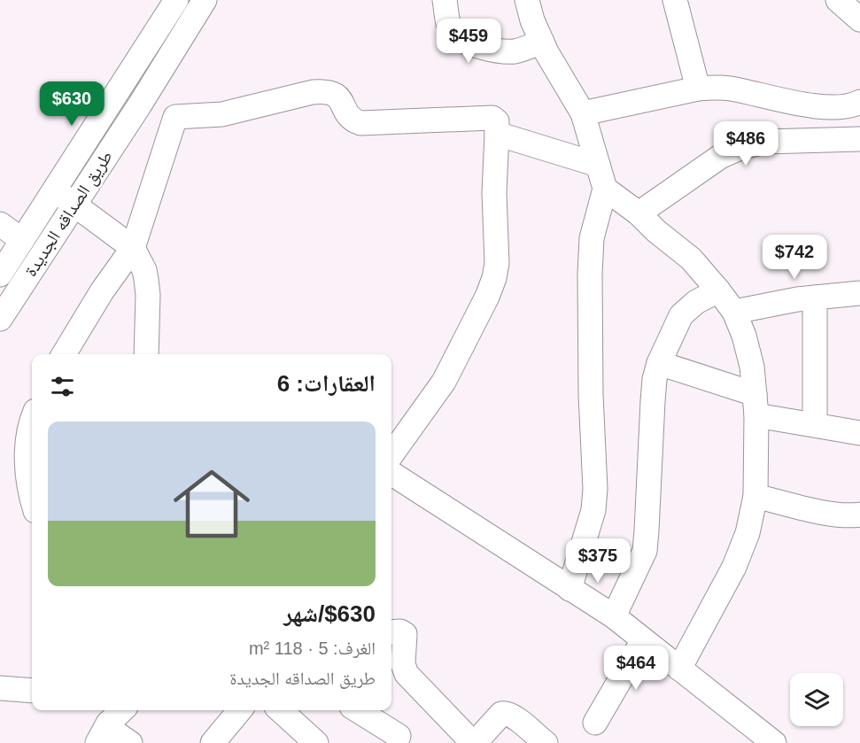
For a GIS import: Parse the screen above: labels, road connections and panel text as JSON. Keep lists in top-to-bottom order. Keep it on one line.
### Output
{"streets":{"street":["طريق الصداقه الجديدة"]},"page":{"price":["$459","$630","$486","$742","$375","$464"],"heading":"العقارات: 6","list":[{"name":"$630/شهر","note":"الغرف: 5 · 118 m² · طريق الصداقه الجديدة"}]}}
